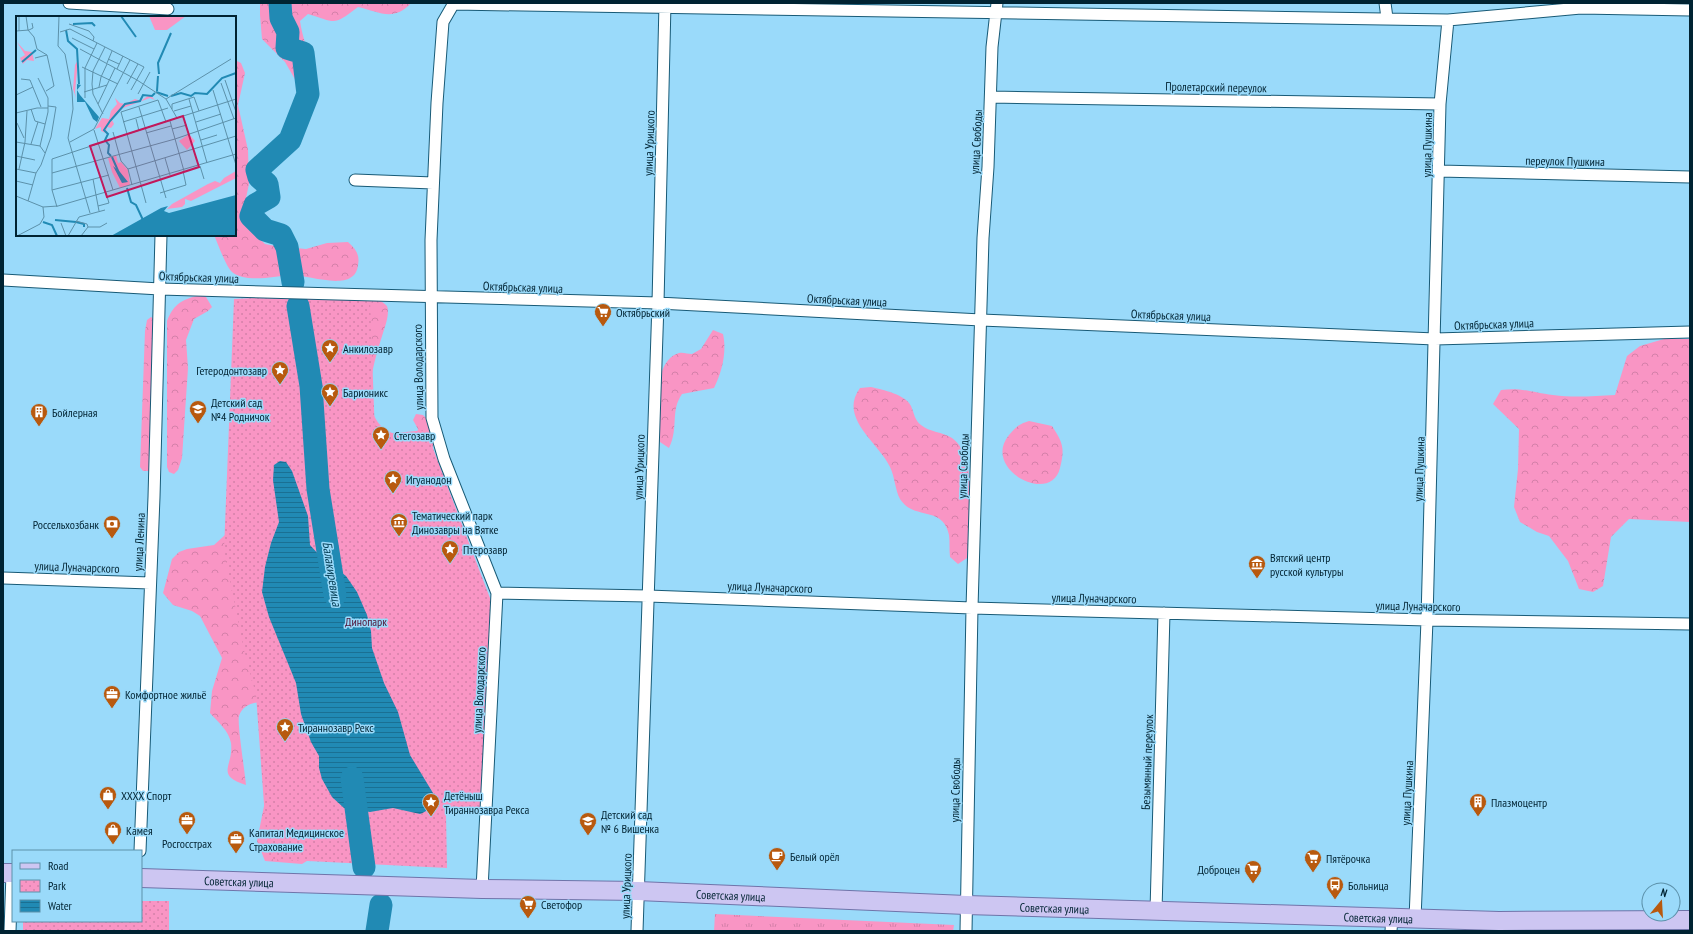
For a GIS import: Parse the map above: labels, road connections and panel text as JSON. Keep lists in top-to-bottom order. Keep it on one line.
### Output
{"streets":{"main road":["Советская улица"],"street":["Пролетарский переулок","улица Свободы","улица Урицкого","улица Пушкина","переулок Пушкина","Октябрьская улица","улица Володарского","улица Ленина","улица Луначарского","Безымянный переулок"]},"crossings":[["Пролетарский переулок","улица Свободы"],["Пролетарский переулок","улица Пушкина"],["улица Свободы","Октябрьская улица"],["улица Свободы","улица Луначарского"],["улица Свободы","Советская улица"],["улица Урицкого","Октябрьская улица"],["улица Урицкого","улица Луначарского"],["улица Урицкого","Советская улица"],["улица Пушкина","переулок Пушкина"],["улица Пушкина","Октябрьская улица"],["улица Пушкина","улица Луначарского"],["улица Пушкина","Советская улица"],["Октябрьская улица","улица Володарского"],["Октябрьская улица","улица Ленина"],["улица Володарского","улица Луначарского"],["улица Володарского","Советская улица"],["улица Ленина","улица Луначарского"],["улица Луначарского","Безымянный переулок"],["Безымянный переулок","Советская улица"]],"water":["Балакиревица"],"parks":["Динопарк"],"places":{"supermarket":["Октябрьский","Пятёрочка","Доброцен","Светофор"],"place":["Анкилозавр","Гетеродонтозавр","Барионикс","Стегозавр","Игуанодон","Птерозавр","Тираннозавр Рекс","Детёныш Тираннозавра Рекса"],"school or university":["Детский сад №4 Родничок","Детский сад № 6 Вишенка"],"building":["Бойлерная","Плазмоцентр"],"museum":["Тематический парк Динозавры на Вятке","Вятский центр русской культуры"],"bank":["Россельхозбанк"],"office":["Комфортное жильё","Росгосстрах","Капитал Медицинское Страхование"],"shop":["ХХХХ Спорт","Камея"],"cafe":["Белый орёл"],"bus stop":["Больница"]},"legend":["Road","Park","Water"],"north":"top"}
